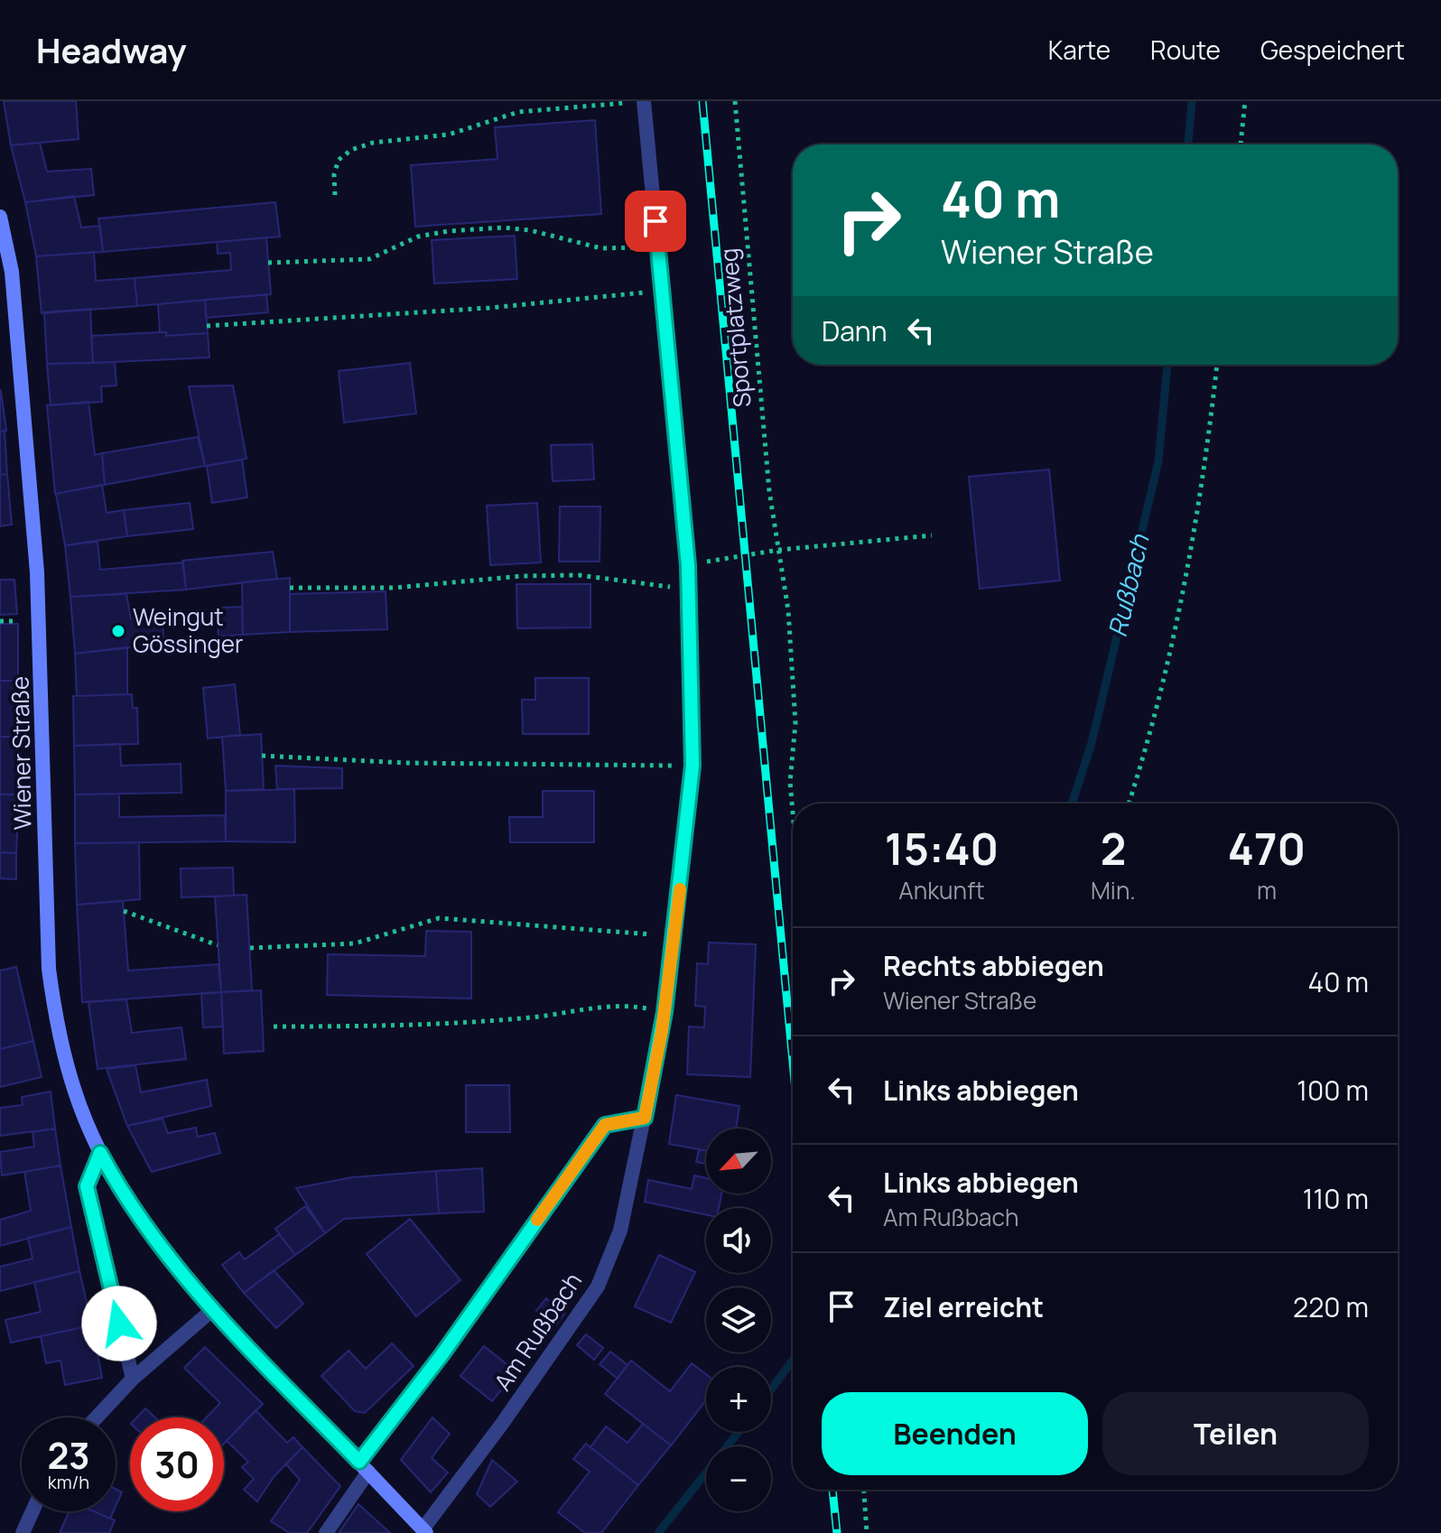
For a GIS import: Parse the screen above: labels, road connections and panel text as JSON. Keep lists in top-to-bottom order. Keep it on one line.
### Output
{"streets":{"main road":["Wiener Straße"],"street":["Am Rußbach"],"path":["Sportplatzweg"]},"crossings":[["Wiener Straße","Am Rußbach"]],"water":["Rußbach"],"places":["Weingut Gössinger"],"north":"bottom left","page":{"header":"Headway","nav":["Karte","Route","Gespeichert"],"turn":["40 m","Wiener Straße"],"then":"Dann","eta":["15:40","Ankunft","2","Min.","470","m"],"list":[{"name":"Rechts abbiegen","note":"Wiener Straße","value":"40 m"},{"name":"Links abbiegen","value":"100 m"},{"name":"Links abbiegen","note":"Am Rußbach","value":"110 m"},{"name":"Ziel erreicht","value":"220 m"}],"map_buttons":["+","−"],"buttons":["Beenden","Teilen"],"speed":"23 km/h","limit":"30"}}
